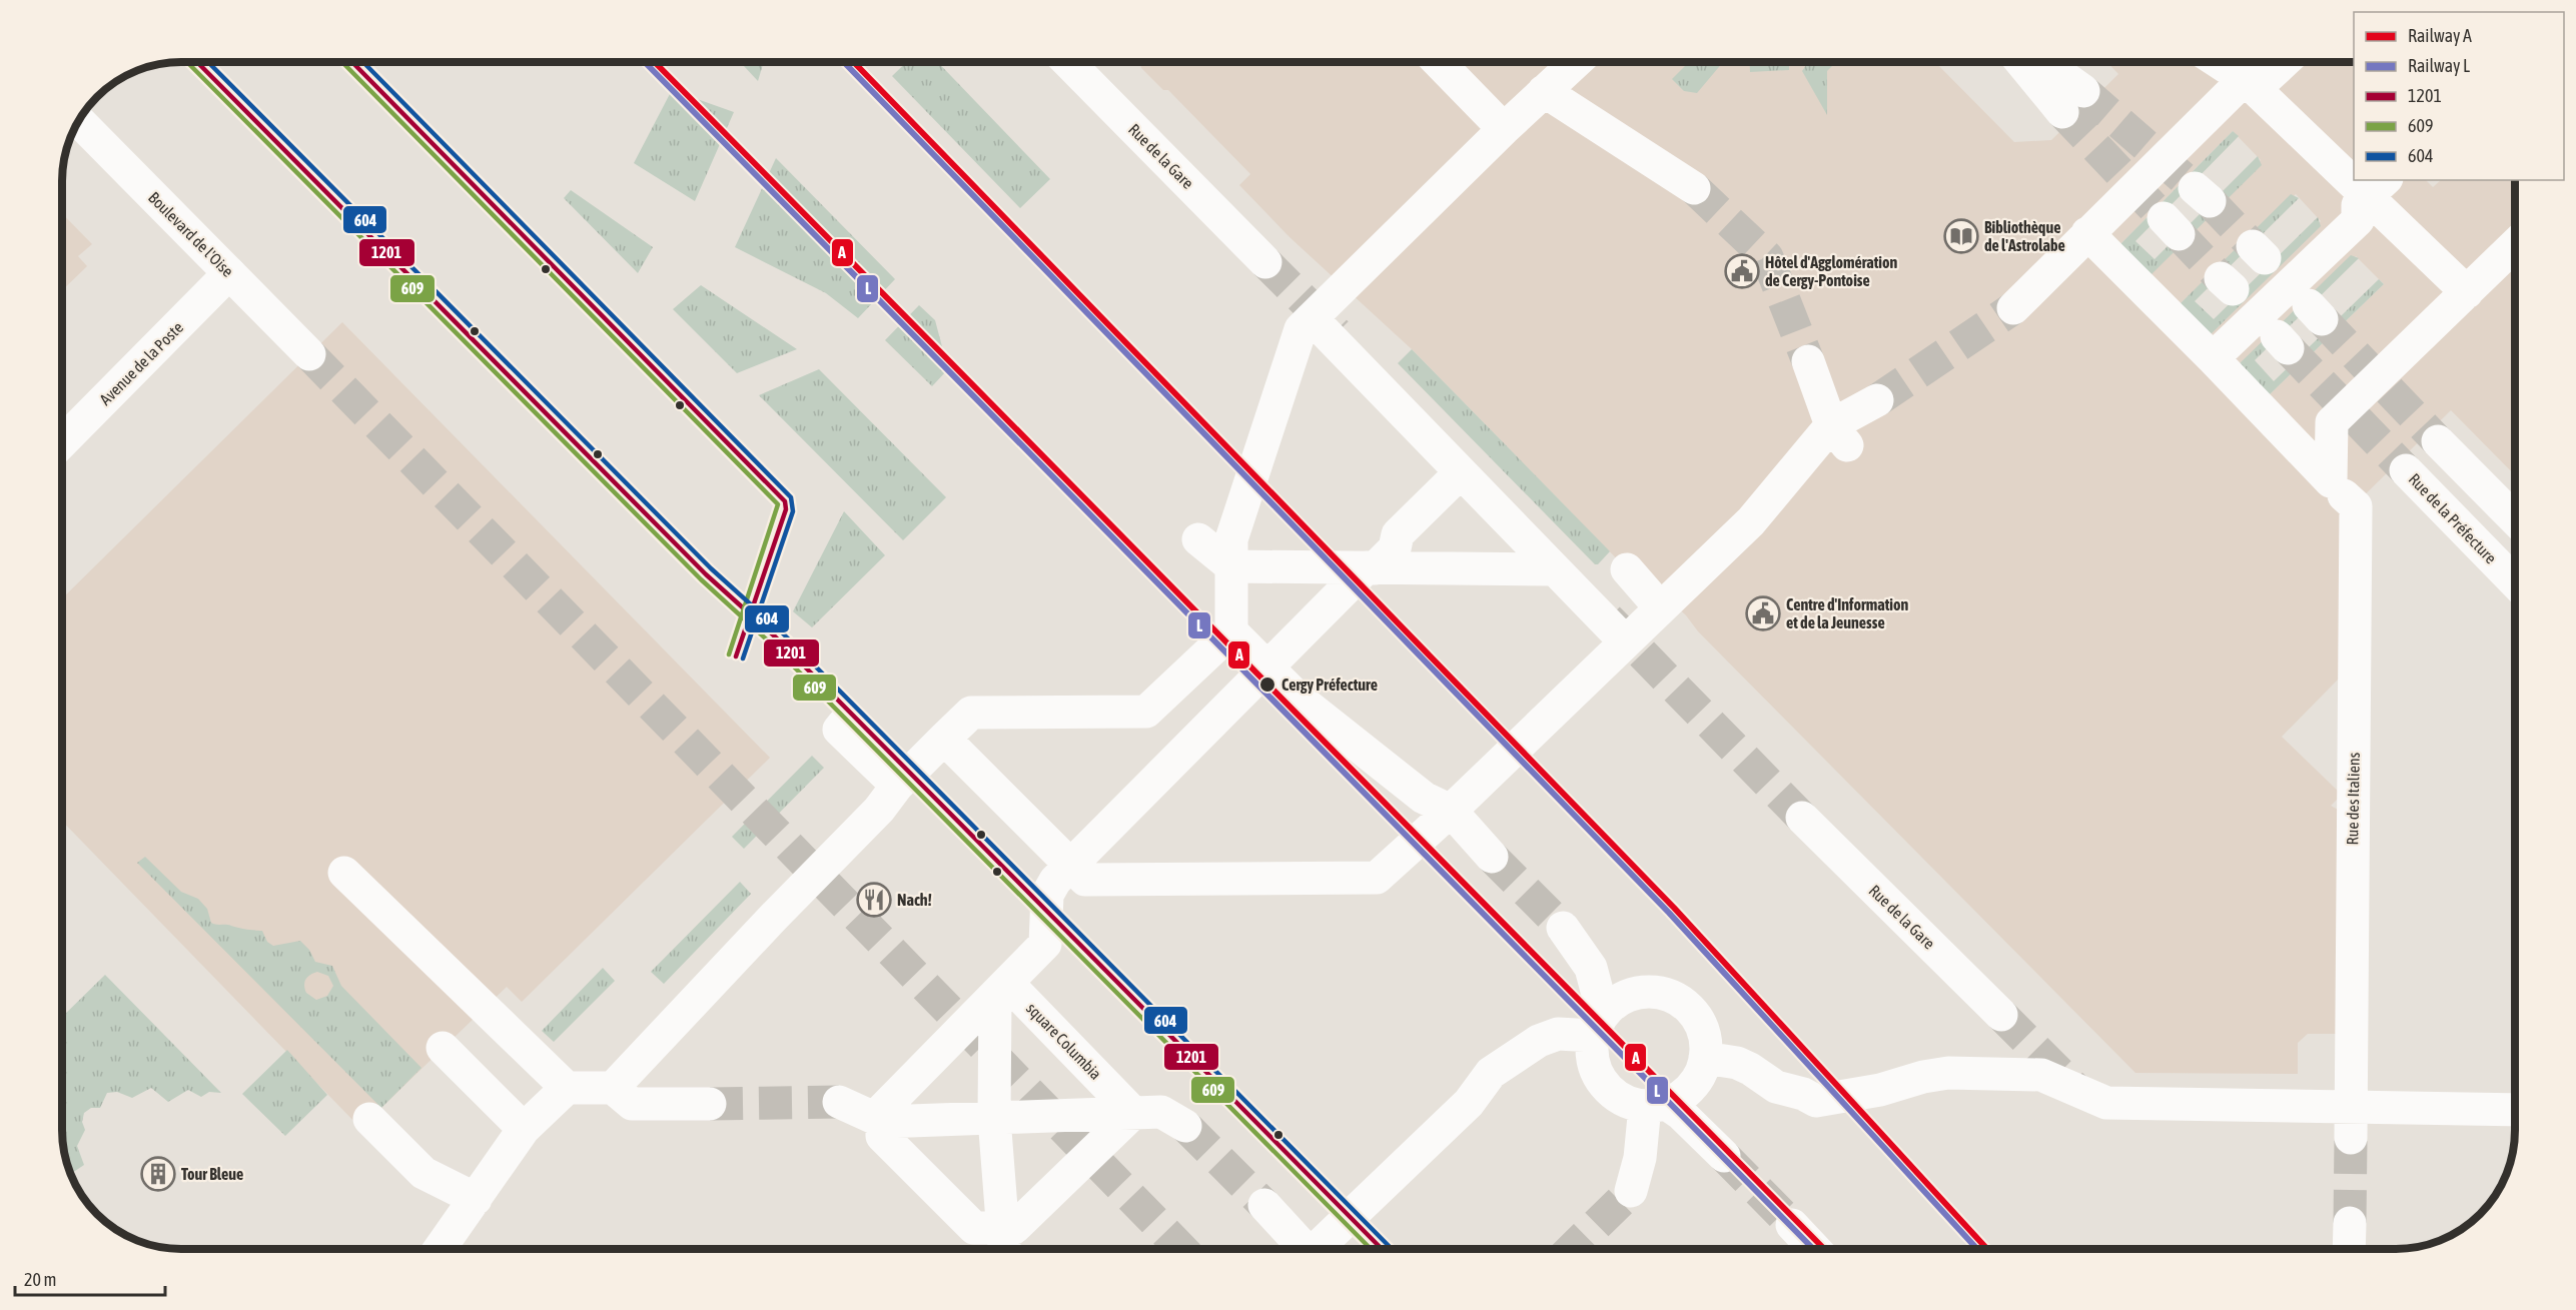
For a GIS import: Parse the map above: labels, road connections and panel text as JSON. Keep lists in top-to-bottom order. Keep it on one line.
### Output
{"streets":{"street":["Rue de la Gare","Boulevard de l'Oise","Avenue de la Poste","Rue de la Préfecture","Rue des Italiens","square Columbia"]},"crossings":[["Boulevard de l'Oise","Avenue de la Poste"]],"places":{"library":["Bibliothèque de l'Astrolabe"],"public building":["Hôtel d'Agglomération de Cergy-Pontoise","Centre d'Information et de la Jeunesse"],"other":["Cergy Préfecture"],"restaurant":["Nach!"],"building":["Tour Bleue"]},"lines":["rail line A","rail line L","transit line 1201","transit line 609","transit line 604"],"legend":["Railway A","Railway L","1201","609","604"],"scale_bar":"20 m"}
